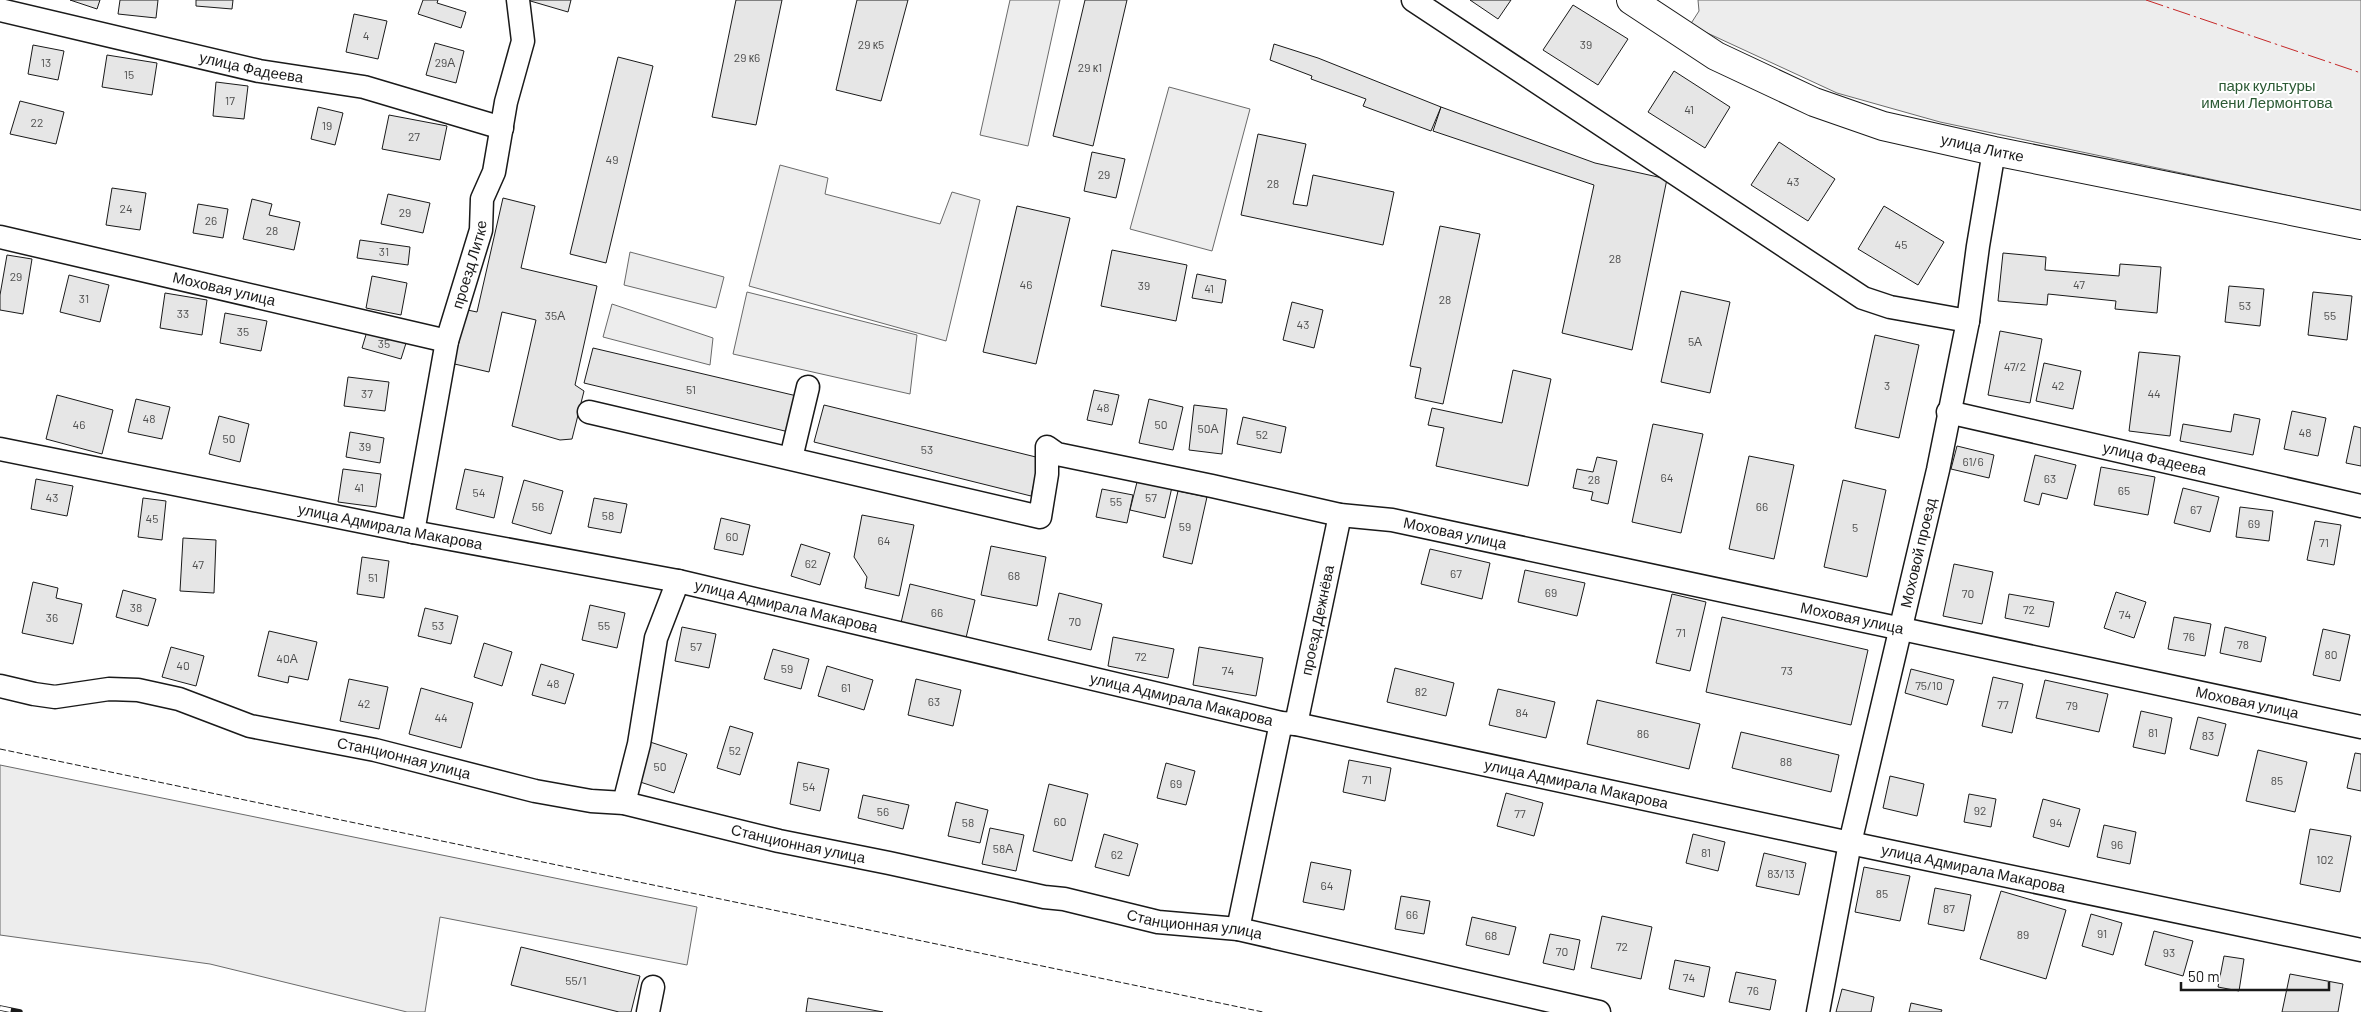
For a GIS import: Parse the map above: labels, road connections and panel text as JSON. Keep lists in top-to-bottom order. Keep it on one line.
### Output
{"streets":{"main road":["улица Литке"],"street":["улица Фадеева","проезд Литке","Моховая улица","улица Адмирала Макарова","Моховой проезд","проезд Дежнёва","Станционная улица"]},"crossings":[["улица Фадеева","проезд Литке"],["улица Фадеева","Моховой проезд"],["улица Литке","Моховой проезд"],["проезд Литке","Моховая улица"],["проезд Литке","улица Адмирала Макарова"],["Моховая улица","Моховой проезд"],["Моховая улица","проезд Дежнёва"],["улица Адмирала Макарова","Моховой проезд"],["улица Адмирала Макарова","проезд Дежнёва"],["проезд Дежнёва","Станционная улица"]],"parks":["парк культуры имени Лермонтова"],"house_numbers":["4","29 к5","39","29 к6","13","29А","29 к1","15","17","41","22","19","27","49","29","43","28","24","29","26","28","45","31","28","29","46","47","39","41","31","28","53","33","35А","55","43","35","5А","35","47/2","3","42","51","37","44","48","48","46","50","50А","48","52","50","39","53","61/6","64","63","28","41","65","54","43","57","55","56","66","67","58","45","69","59","5","60","64","71","62","47","67","68","51","69","70","38","72","66","74","36","70","53","55","71","76","78","57","80","72","40А","40","59","74","73","48","75/10","61","82","63","42","77","79","84","44","81","86","83","52","88","50","71","85","69","54","92","56","77","60","58","94","96","58А","81","62","102","83/13","64","85","87","66","91","89","68","72","70","93","74","55/1","76"],"scale_bar":"50 m"}
